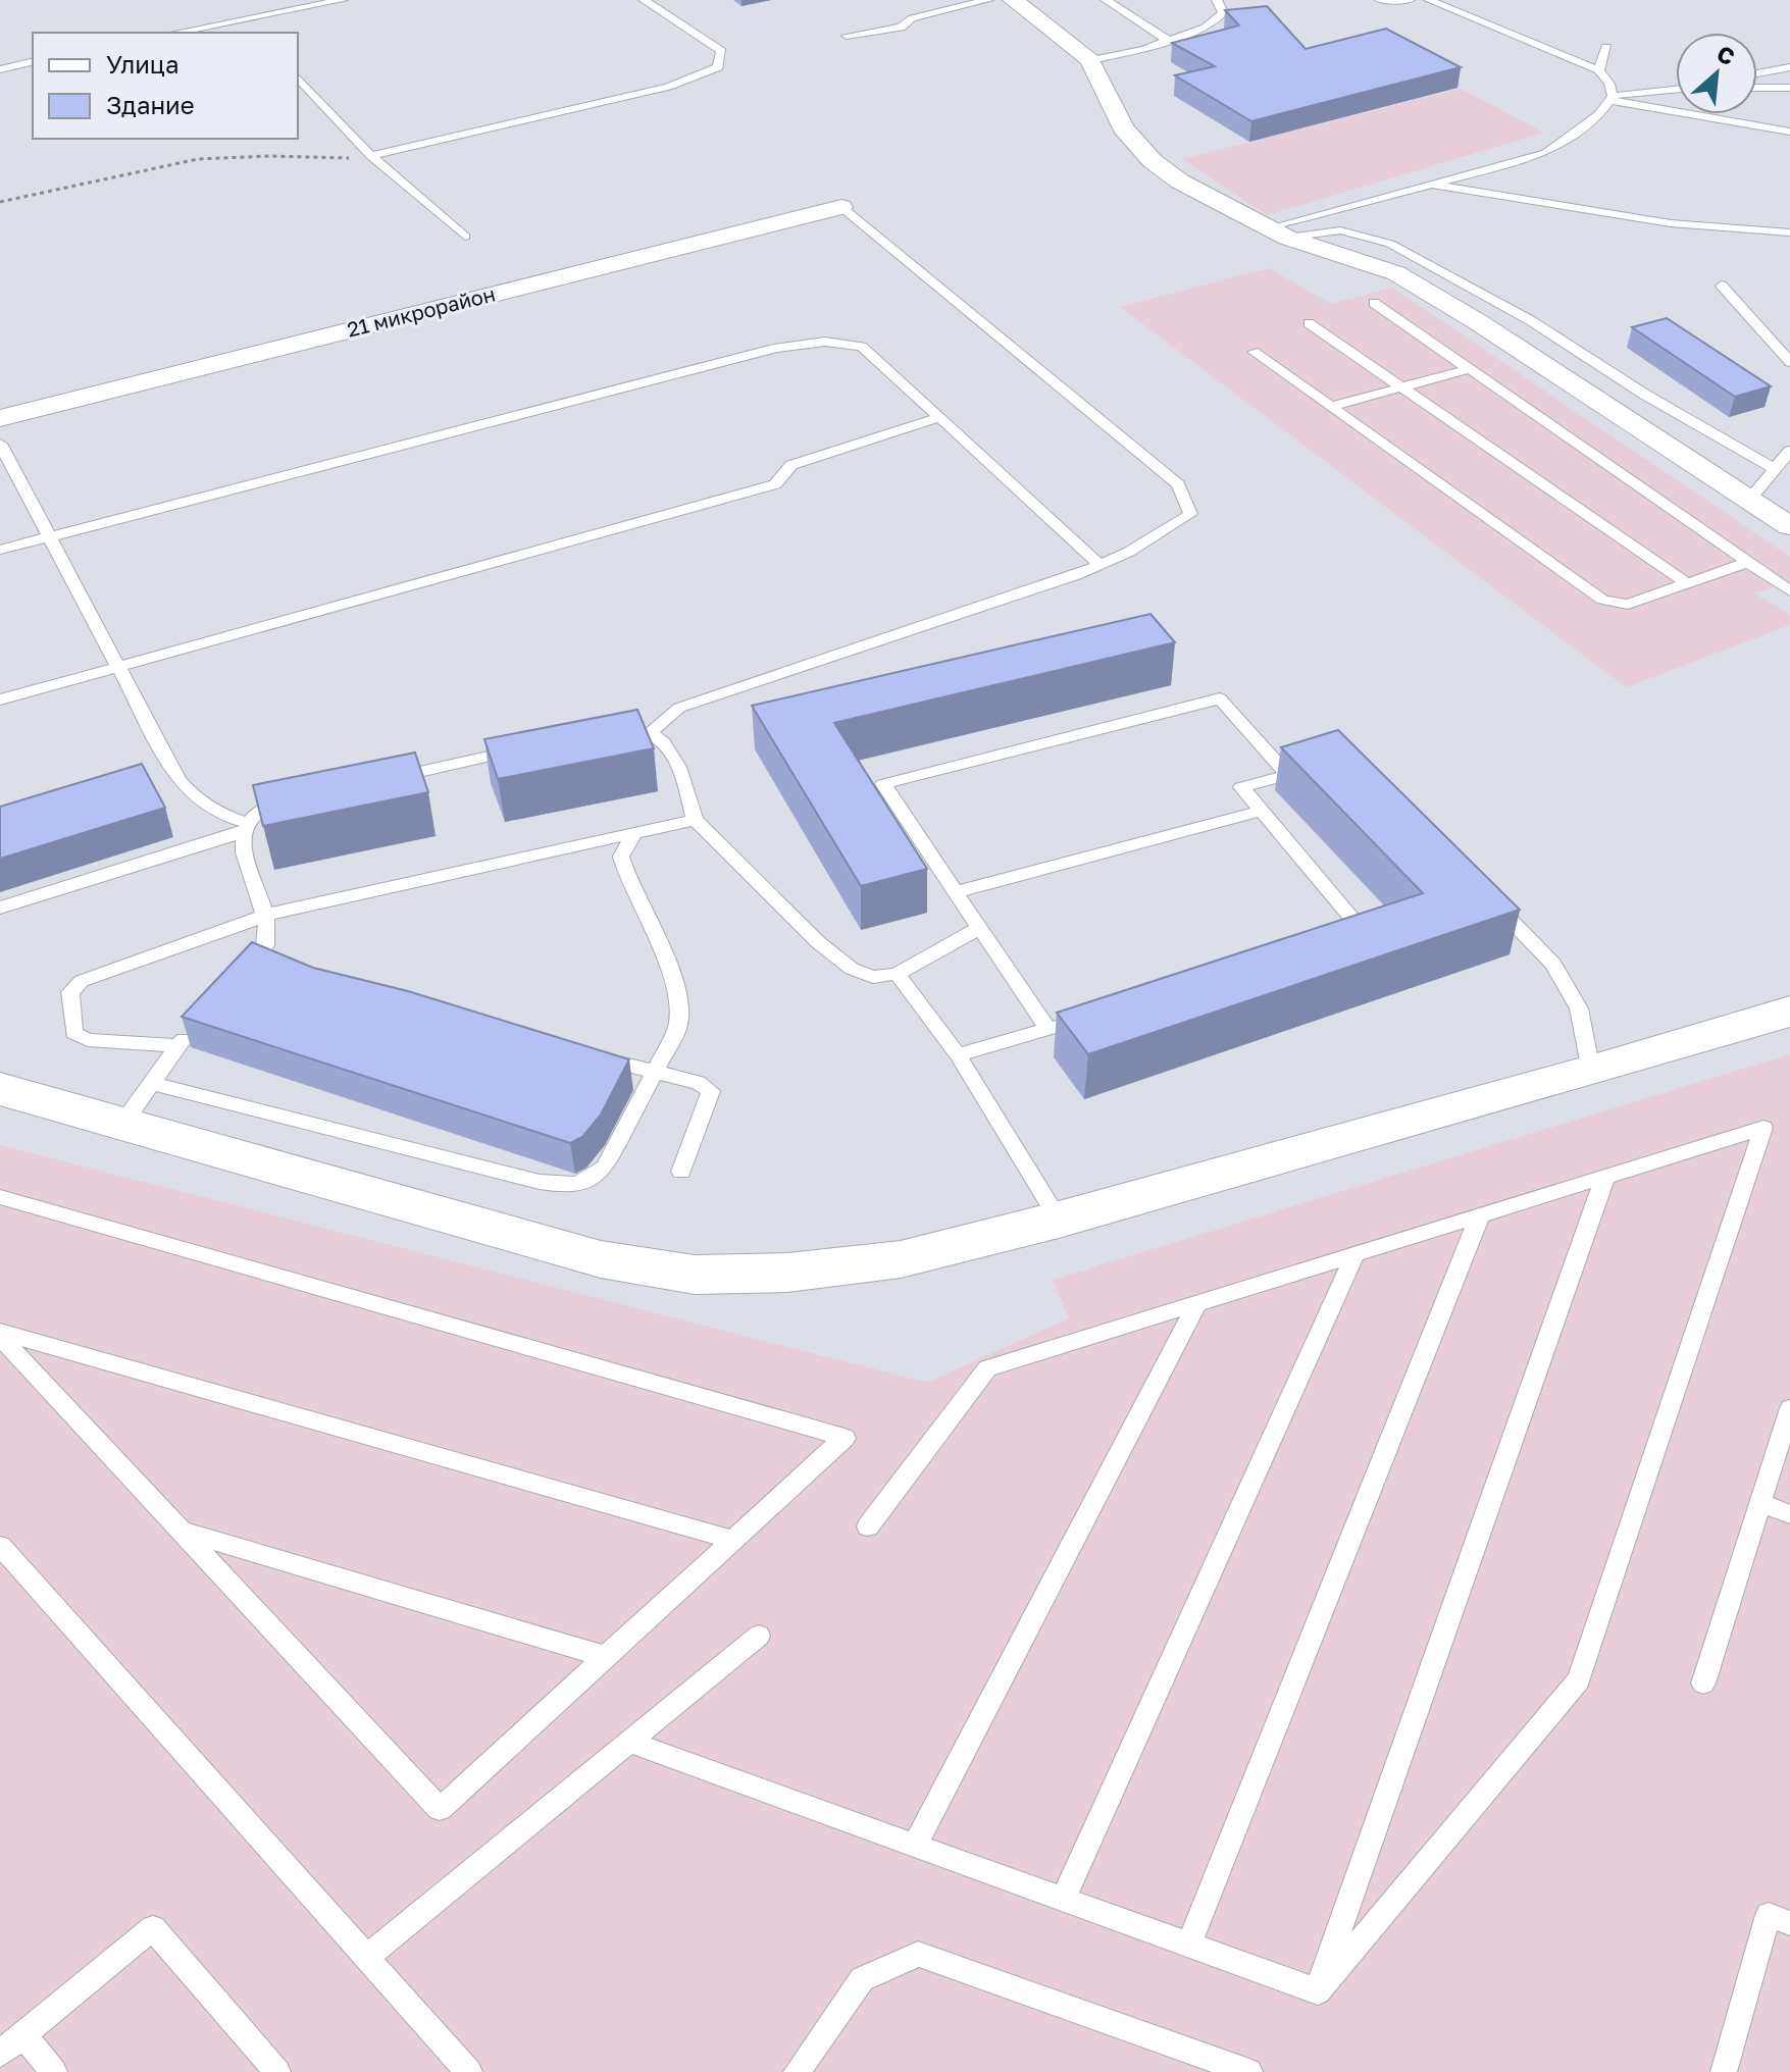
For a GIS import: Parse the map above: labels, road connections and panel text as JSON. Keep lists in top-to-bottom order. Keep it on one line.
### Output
{"streets":{"street":["21 микрорайон"]},"legend":["Улица","Здание"],"north":"top right"}
